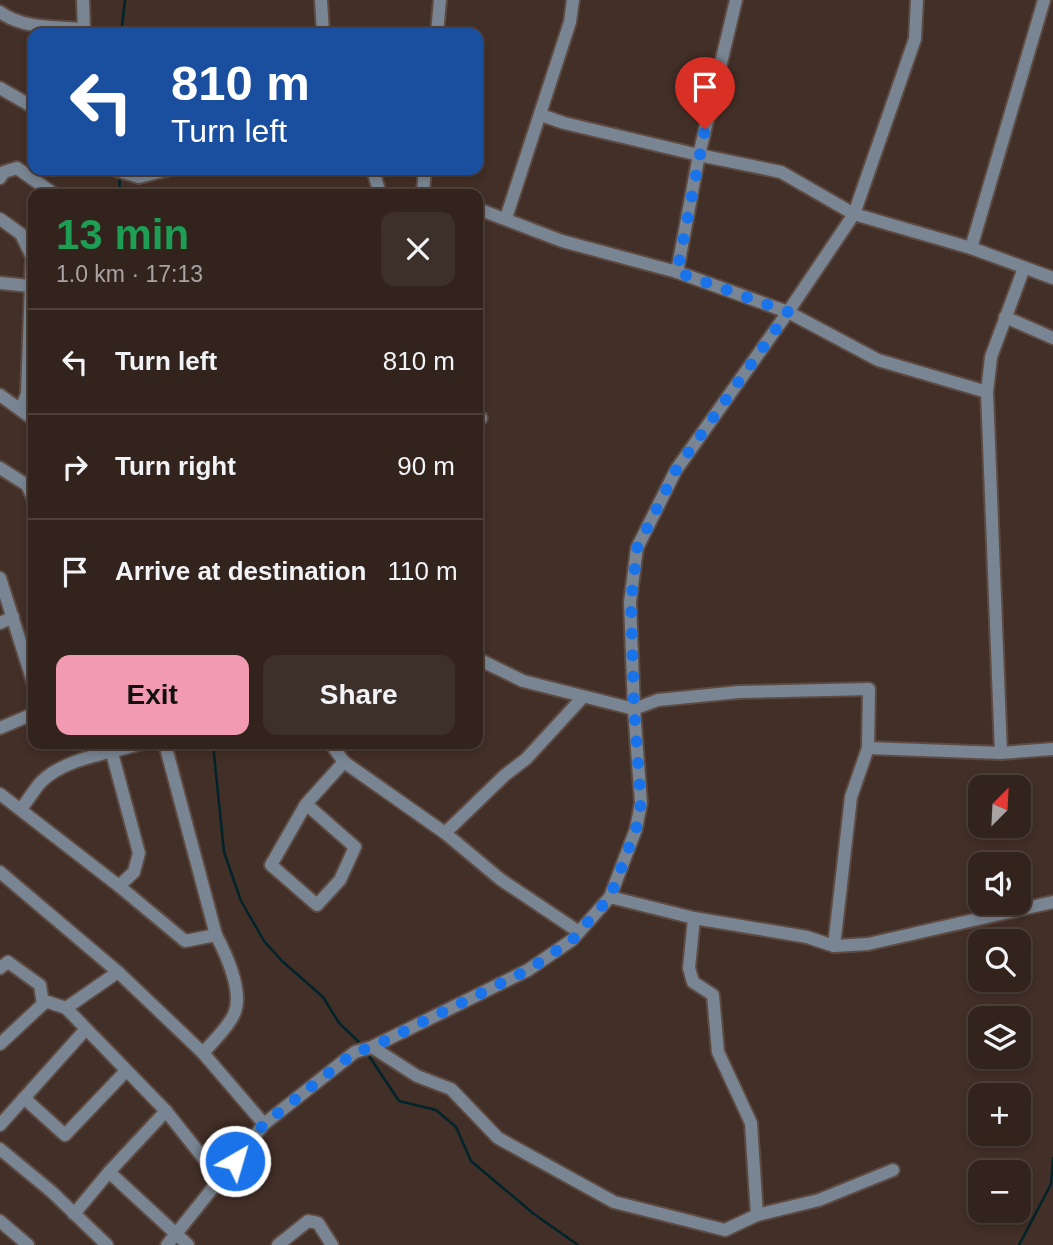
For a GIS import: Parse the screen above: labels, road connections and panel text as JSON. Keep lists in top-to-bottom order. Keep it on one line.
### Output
{"north":"top right","page":{"turn":["810 m","Turn left"],"heading":["13 min","1.0 km · 17:13"],"list":[{"name":"Turn left","value":"810 m"},{"name":"Turn right","value":"90 m"},{"name":"Arrive at destination","value":"110 m"}],"buttons":["Exit","Share"],"map_buttons":["+","−"]}}
